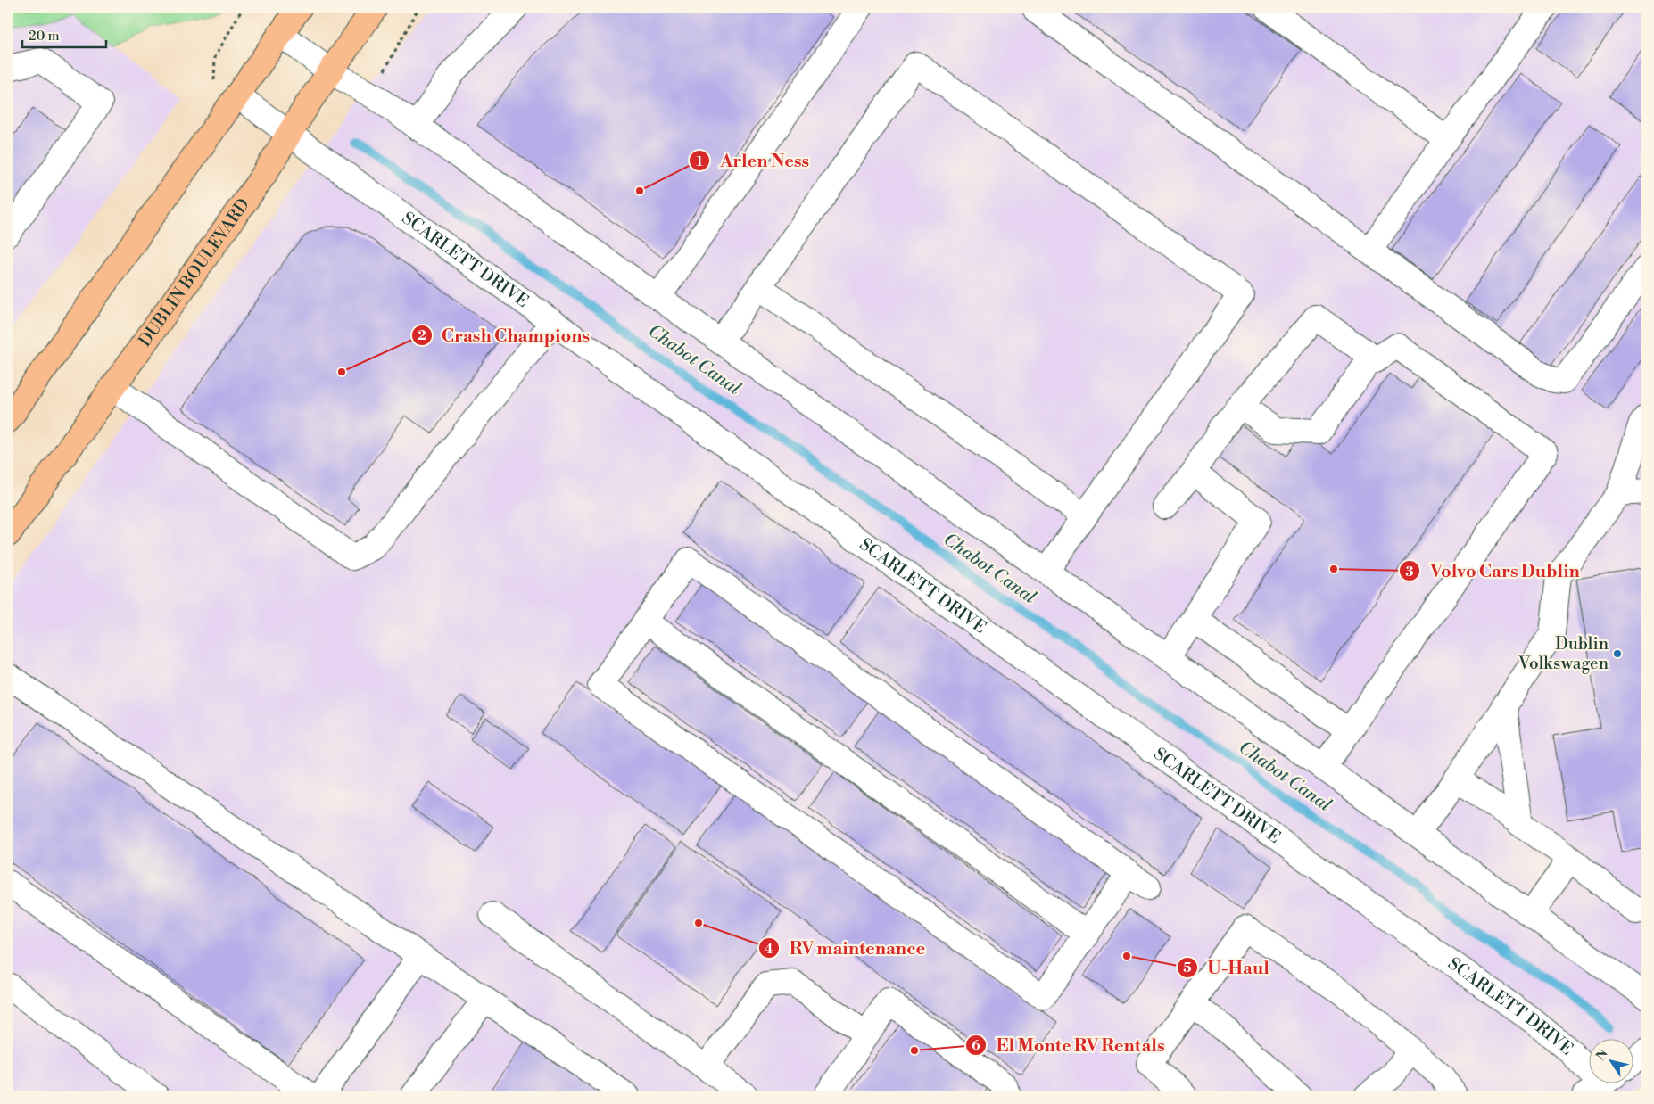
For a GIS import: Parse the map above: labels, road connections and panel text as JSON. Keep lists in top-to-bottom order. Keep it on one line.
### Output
{"streets":{"main road":["DUBLIN BOULEVARD"],"street":["SCARLETT DRIVE"]},"crossings":[["SCARLETT DRIVE","DUBLIN BOULEVARD"]],"water":["Chabot Canal"],"places":["Arlen Ness","Crash Champions","Volvo Cars Dublin","Dublin Volkswagen","RV maintenance","U-Haul","El Monte RV Rentals"],"scale_bar":"20 m","north":"top left"}
